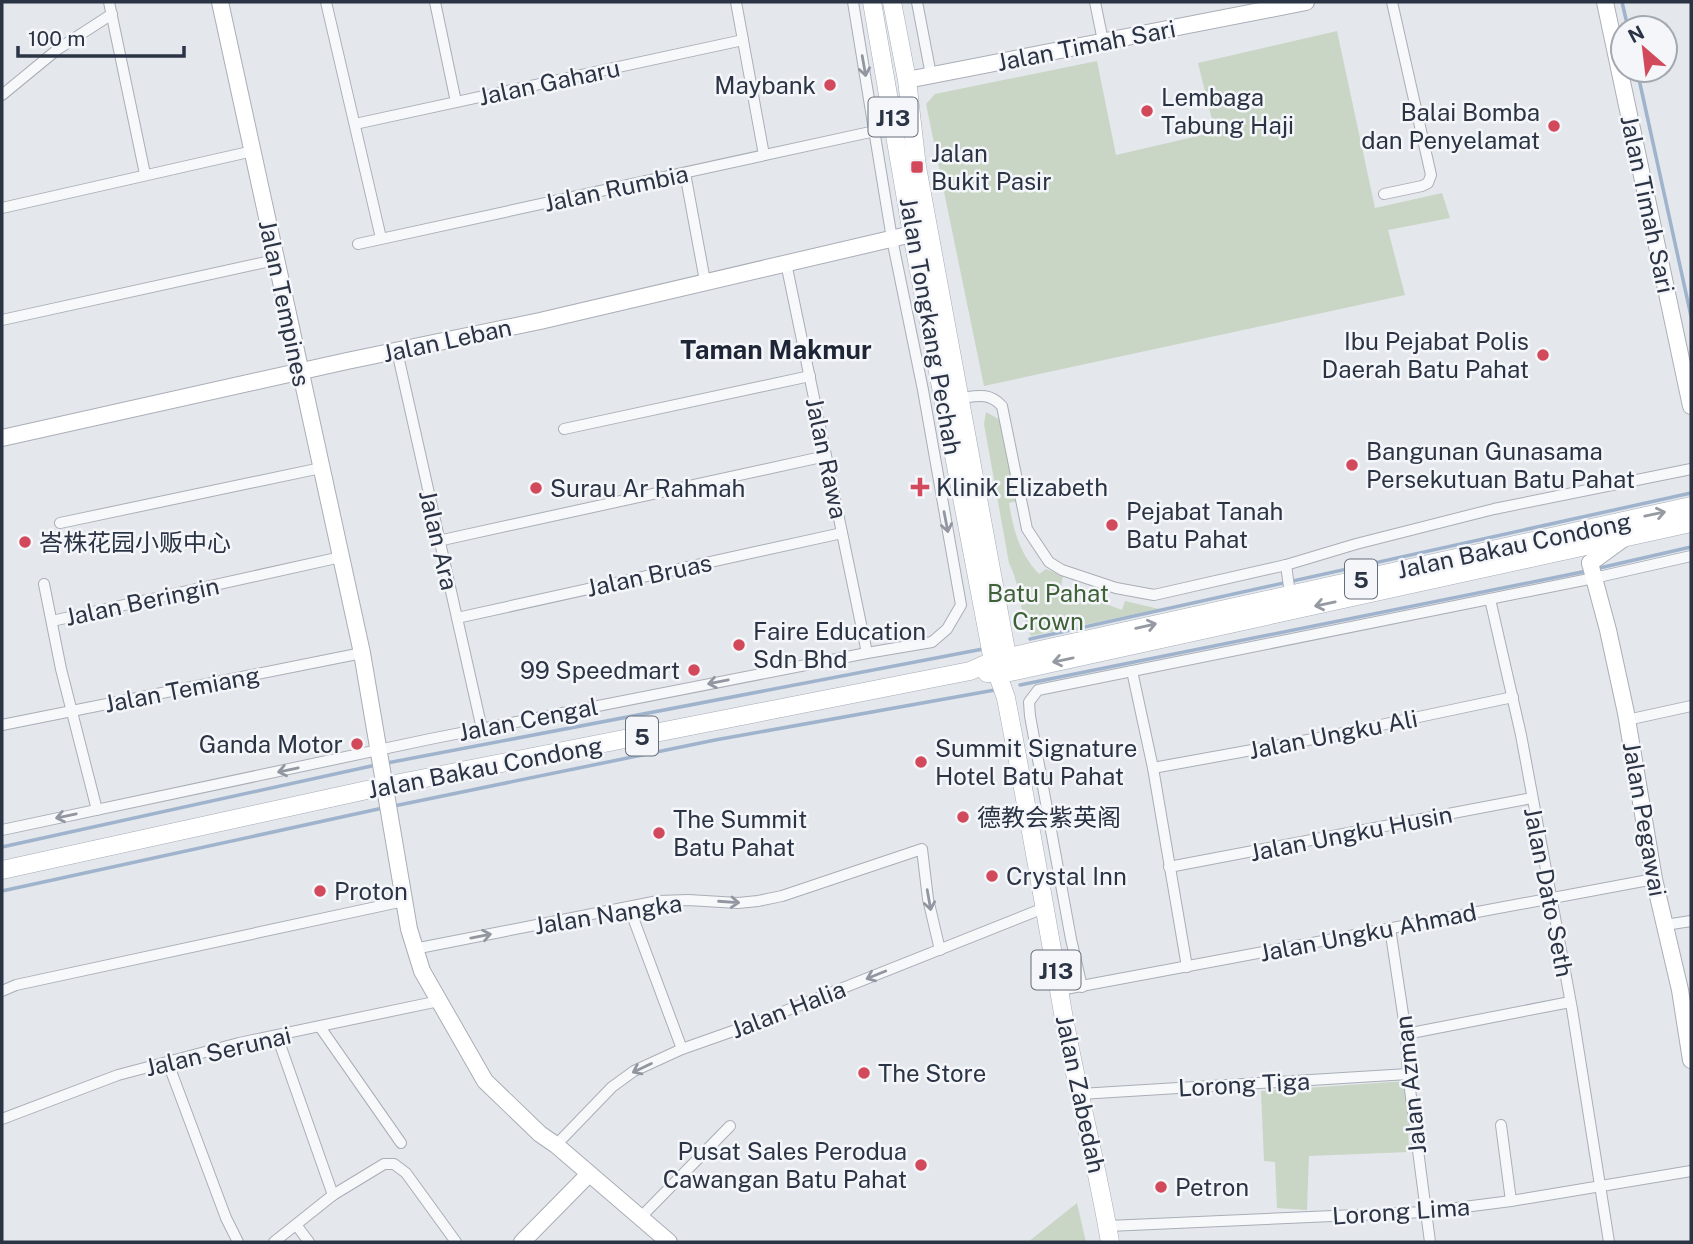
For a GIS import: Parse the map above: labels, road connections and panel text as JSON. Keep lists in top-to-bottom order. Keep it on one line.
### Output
{"streets":{"main road":["J13","Jalan Tongkang Pechah","Jalan Bakau Condong","5","Jalan Zabedah"],"street":["Jalan Timah Sari","Jalan Gaharu","Jalan Rumbia","Jalan Tempines","Jalan Leban","Jalan Rawa","Jalan Ara","Jalan Bruas","Jalan Beringin","Jalan Temiang","Jalan Cengal","Jalan Ungku Ali","Jalan Pegawai","Jalan Ungku Husin","Jalan Dato Seth","Jalan Nangka","Jalan Ungku Ahmad","Jalan Halia","Jalan Serunai","Lorong Tiga","Jalan Azman","Lorong Lima"]},"crossings":[["Jalan Timah Sari","Jalan Tongkang Pechah"],["Jalan Rumbia","Jalan Cengal"],["Jalan Tempines","Jalan Leban"],["Jalan Tempines","Jalan Bakau Condong"],["Jalan Tempines","Jalan Beringin"],["Jalan Tempines","Jalan Temiang"],["Jalan Tempines","Jalan Cengal"],["Jalan Tempines","Jalan Nangka"],["Jalan Tempines","Jalan Halia"],["Jalan Tempines","Jalan Serunai"],["Jalan Tongkang Pechah","Jalan Leban"],["Jalan Tongkang Pechah","Jalan Bakau Condong"],["Jalan Tongkang Pechah","Jalan Zabedah"],["Jalan Leban","Jalan Rawa"],["Jalan Leban","Jalan Ara"],["Jalan Leban","Jalan Cengal"],["Jalan Rawa","Jalan Bruas"],["Jalan Rawa","Jalan Cengal"],["Jalan Ara","Jalan Bruas"],["Jalan Ara","Jalan Cengal"],["Jalan Bakau Condong","Jalan Cengal"],["Jalan Beringin","Jalan Temiang"],["Jalan Beringin","Jalan Cengal"],["Jalan Ungku Ali","Jalan Dato Seth"],["Jalan Pegawai","Jalan Ungku Ahmad"],["Jalan Ungku Husin","Jalan Dato Seth"],["Jalan Dato Seth","Jalan Ungku Ahmad"],["Jalan Dato Seth","Lorong Lima"],["Jalan Nangka","Jalan Halia"],["Jalan Ungku Ahmad","Jalan Azman"],["Jalan Ungku Ahmad","Jalan Zabedah"],["Jalan Halia","Jalan Zabedah"],["Lorong Tiga","Jalan Azman"],["Lorong Tiga","Jalan Zabedah"],["Jalan Azman","Lorong Lima"],["Jalan Zabedah","Lorong Lima"]],"one_way":["Jalan Nangka","Jalan Halia"],"districts":["Taman Makmur"],"parks":["Batu Pahat Crown"],"places":{"other":["Maybank","Lembaga Tabung Haji","Balai Bomba dan Penyelamat","Ibu Pejabat Polis Daerah Batu Pahat","Bangunan Gunasama Persekutuan Batu Pahat","Surau Ar Rahmah","Pejabat Tanah Batu Pahat","峇株花园小贩中心","Faire Education Sdn Bhd","99 Speedmart","Ganda Motor","Summit Signature Hotel Batu Pahat","德教会紫英阁","The Summit Batu Pahat","Crystal Inn","Proton","The Store","Pusat Sales Perodua Cawangan Batu Pahat","Petron"],"transit":["Jalan Bukit Pasir"],"health":["Klinik Elizabeth"]},"scale_bar":"100 m","north":"top left"}
